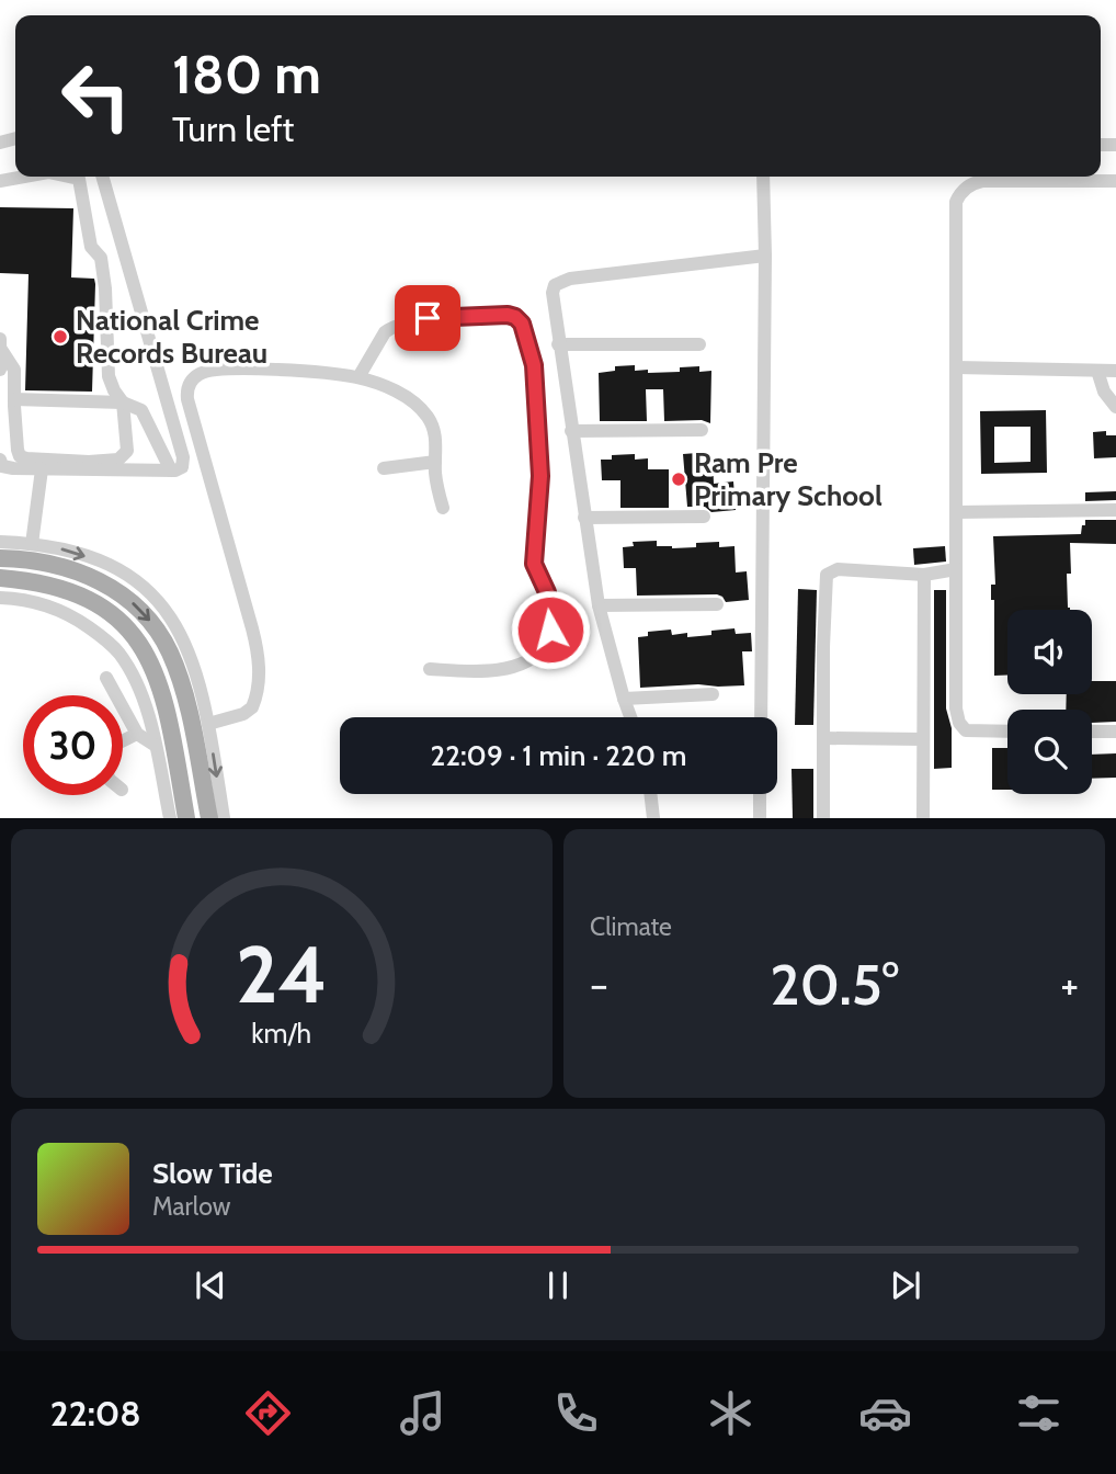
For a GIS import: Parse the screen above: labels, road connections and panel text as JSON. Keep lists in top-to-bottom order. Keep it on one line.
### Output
{"places":["National Crime Records Bureau","Ram Pre Primary School"],"page":{"turn":["180 m","Turn left"],"limit":"30","trip":"22:09 · 1 min · 220 m","tile":"Climate","heat":["−","20.5°","+"],"song":["Slow Tide","Marlow"],"tabs":"22:08","gauge":["24","km/h"]}}
